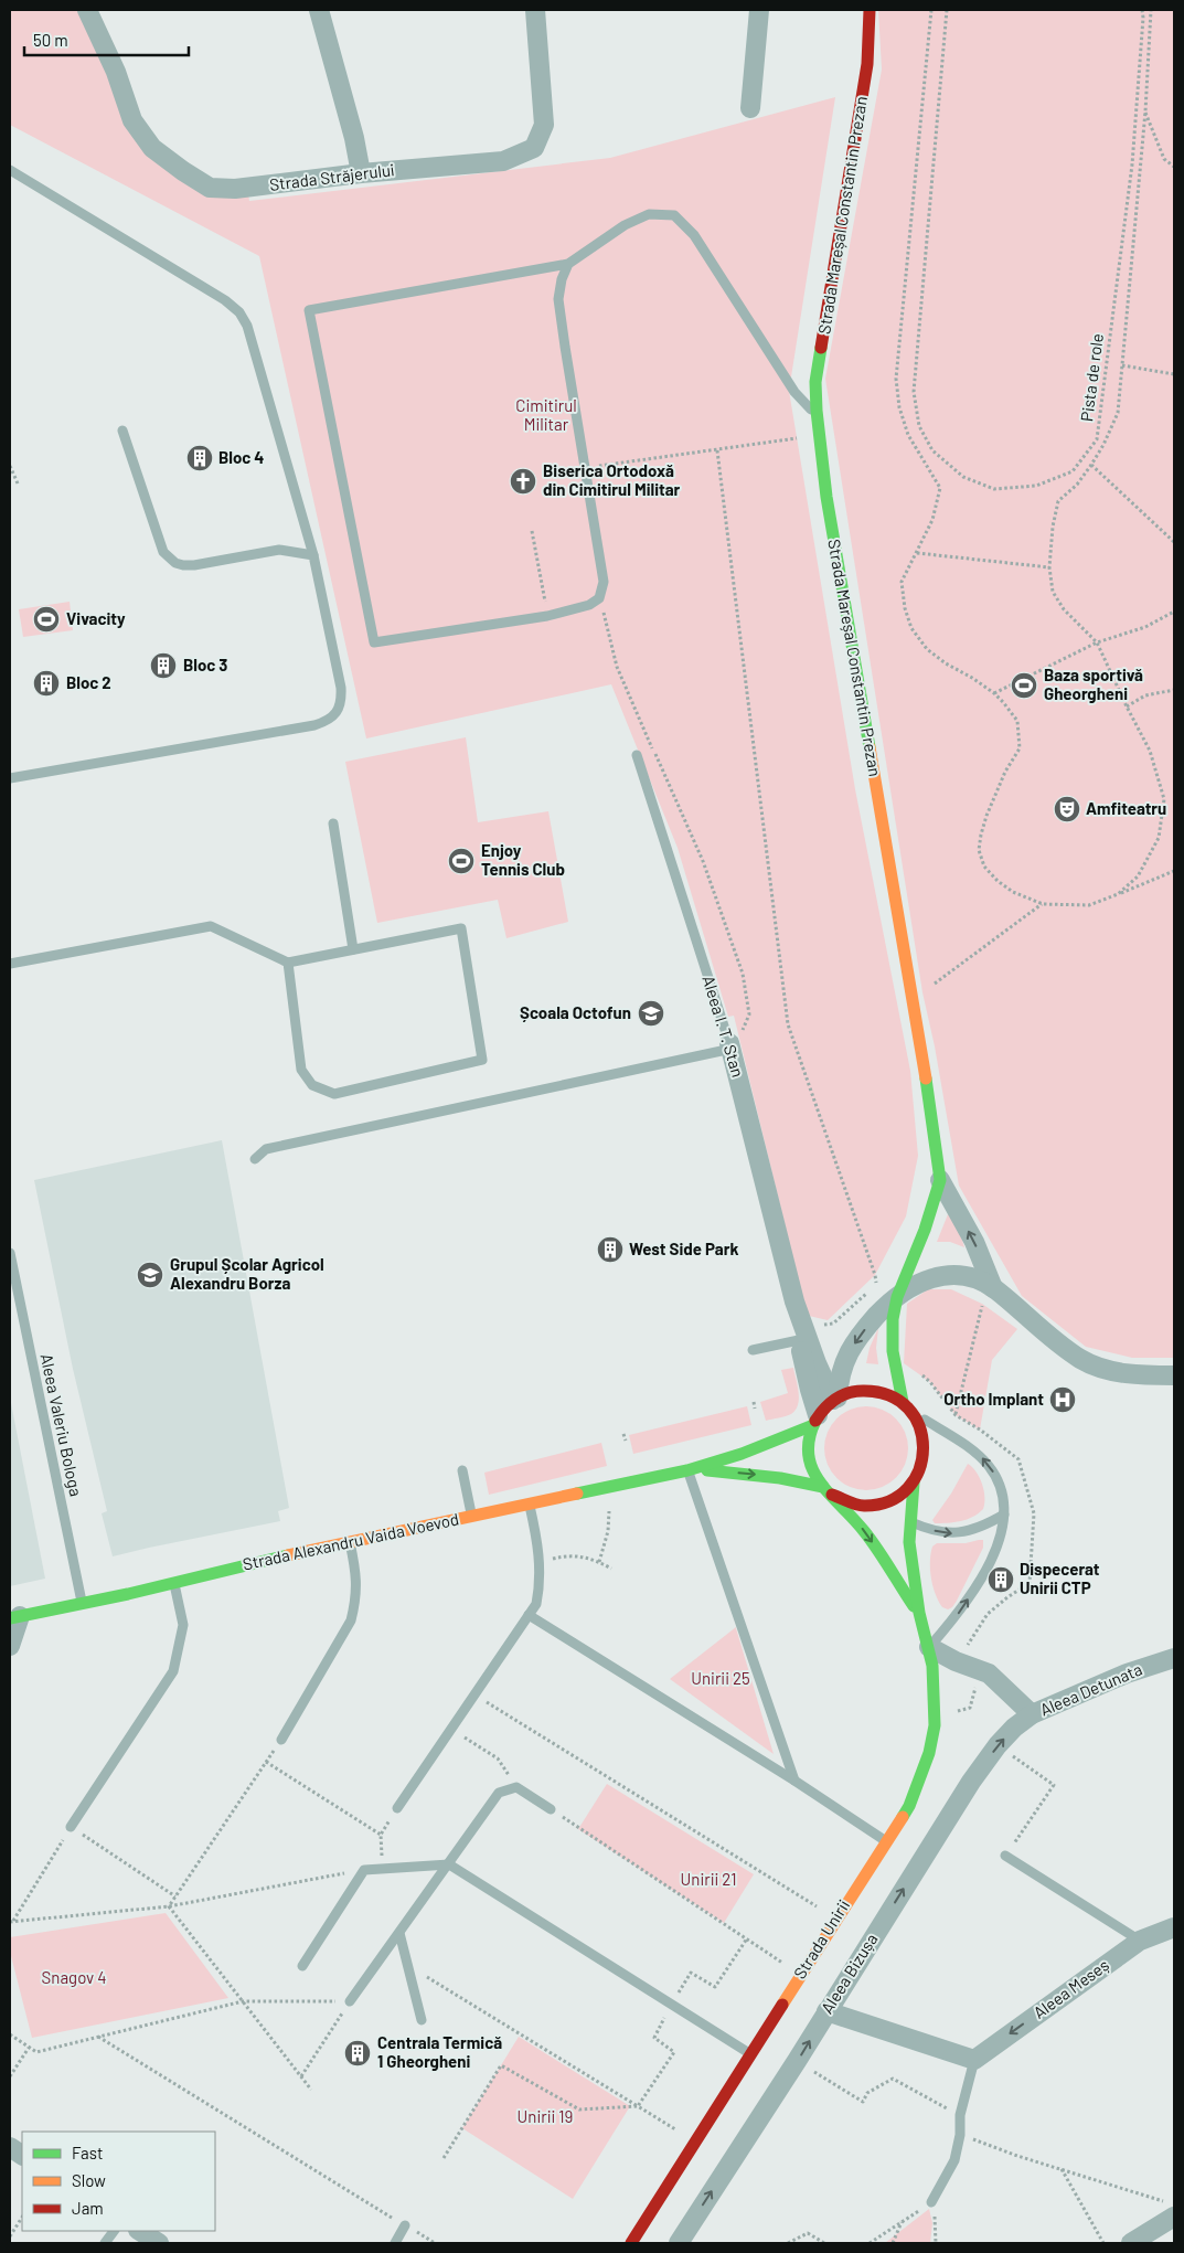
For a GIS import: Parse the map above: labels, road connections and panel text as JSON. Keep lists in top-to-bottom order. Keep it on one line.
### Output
{"streets":{"main road":["Strada Mareșal Constantin Prezan","Strada Alexandru Vaida Voevod","Strada Unirii"],"street":["Strada Străjerului","Aleea I. T. Stan","Aleea Detunata","Aleea Bizușa","Aleea Meseș"],"lane":["Aleea Valeriu Bologa"],"path":["Pista de role"]},"crossings":[["Strada Mareșal Constantin Prezan","Aleea I. T. Stan"],["Strada Mareșal Constantin Prezan","Strada Alexandru Vaida Voevod"],["Strada Mareșal Constantin Prezan","Strada Unirii"],["Aleea I. T. Stan","Strada Alexandru Vaida Voevod"],["Aleea I. T. Stan","Strada Unirii"],["Aleea Valeriu Bologa","Strada Alexandru Vaida Voevod"],["Strada Alexandru Vaida Voevod","Strada Unirii"],["Aleea Detunata","Strada Unirii"],["Aleea Detunata","Aleea Bizușa"]],"one_way":["Aleea Bizușa","Aleea Meseș"],"parks":["Cimitirul Militar","Unirii 25","Unirii 21","Snagov 4","Unirii 19"],"places":{"building":["Bloc 4","Bloc 3","Bloc 2","West Side Park","Dispecerat Unirii CTP","Centrala Termică 1 Gheorgheni"],"church":["Biserica Ortodoxă din Cimitirul Militar"],"sports":["Vivacity","Baza sportivă Gheorgheni","Enjoy Tennis Club"],"theatre":["Amfiteatru"],"school or university":["Școala Octofun","Grupul Școlar Agricol Alexandru Borza"],"hospital":["Ortho Implant"]},"legend":["Fast","Slow","Jam"],"scale_bar":"50 m"}
